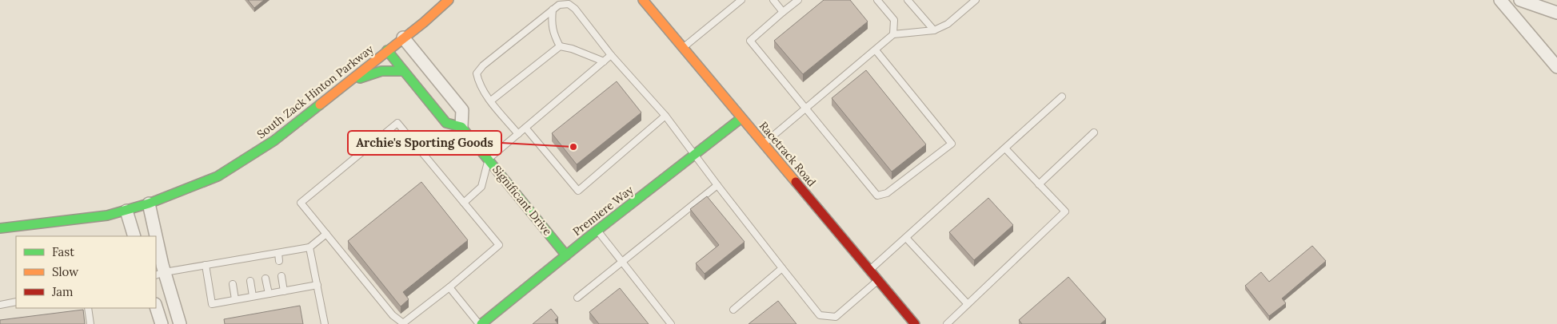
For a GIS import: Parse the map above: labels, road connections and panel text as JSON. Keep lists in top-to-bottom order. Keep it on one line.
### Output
{"streets":{"street":["South Zack Hinton Parkway","Racetrack Road","Significant Drive","Premiere Way"]},"crossings":[["South Zack Hinton Parkway","Significant Drive"],["Racetrack Road","Premiere Way"],["Significant Drive","Premiere Way"]],"places":["Archie's Sporting Goods"],"legend":["Fast","Slow","Jam"]}
